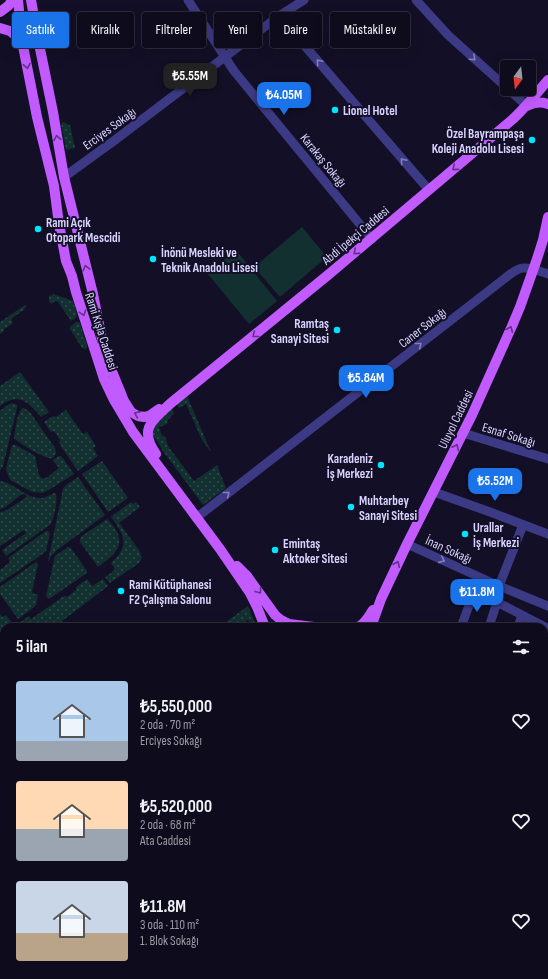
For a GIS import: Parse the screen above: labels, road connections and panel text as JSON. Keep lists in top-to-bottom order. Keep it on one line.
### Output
{"streets":{"main road":["Abdi İpekçi Caddesi","Rami Kışla Caddesi","Uluyol Caddesi"],"street":["Erciyes Sokağı","Karakaş Sokağı","Caner Sokağı","Esnaf Sokağı","İnan Sokağı"]},"crossings":[["Erciyes Sokağı","Karakaş Sokağı"],["Erciyes Sokağı","Rami Kışla Caddesi"],["Karakaş Sokağı","Abdi İpekçi Caddesi"],["Abdi İpekçi Caddesi","Rami Kışla Caddesi"],["Caner Sokağı","Rami Kışla Caddesi"],["Caner Sokağı","Uluyol Caddesi"],["Uluyol Caddesi","Esnaf Sokağı"],["Uluyol Caddesi","İnan Sokağı"]],"one_way":["Abdi İpekçi Caddesi","Caner Sokağı","Uluyol Caddesi"],"places":["Lionel Hotel","Özel Bayrampaşa Koleji Anadolu Lisesi","Rami Açık Otopark Mescidi","İnönü Mesleki ve Teknik Anadolu Lisesi","Ramtaş Sanayi Sitesi","Karadeniz İş Merkezi","Muhtarbey Sanayi Sitesi","Urallar İş Merkezi","Emintaş Aktoker Sitesi","Rami Kütüphanesi F2 Çalışma Salonu"],"north":"bottom","page":{"chip":["Satılık","Kiralık","Filtreler","Yeni","Daire","Müstakil ev"],"price":["₺5.55M","₺4.05M","₺5.84M","₺5.52M","₺11.8M"],"heading":"5 ilan","list":[{"name":"₺5,550,000","note":"2 oda · 70 m² · Erciyes Sokağı"},{"name":"₺5,520,000","note":"2 oda · 68 m² · Ata Caddesi"},{"name":"₺11.8M","note":"3 oda · 110 m² · 1. Blok Sokağı"}]}}
